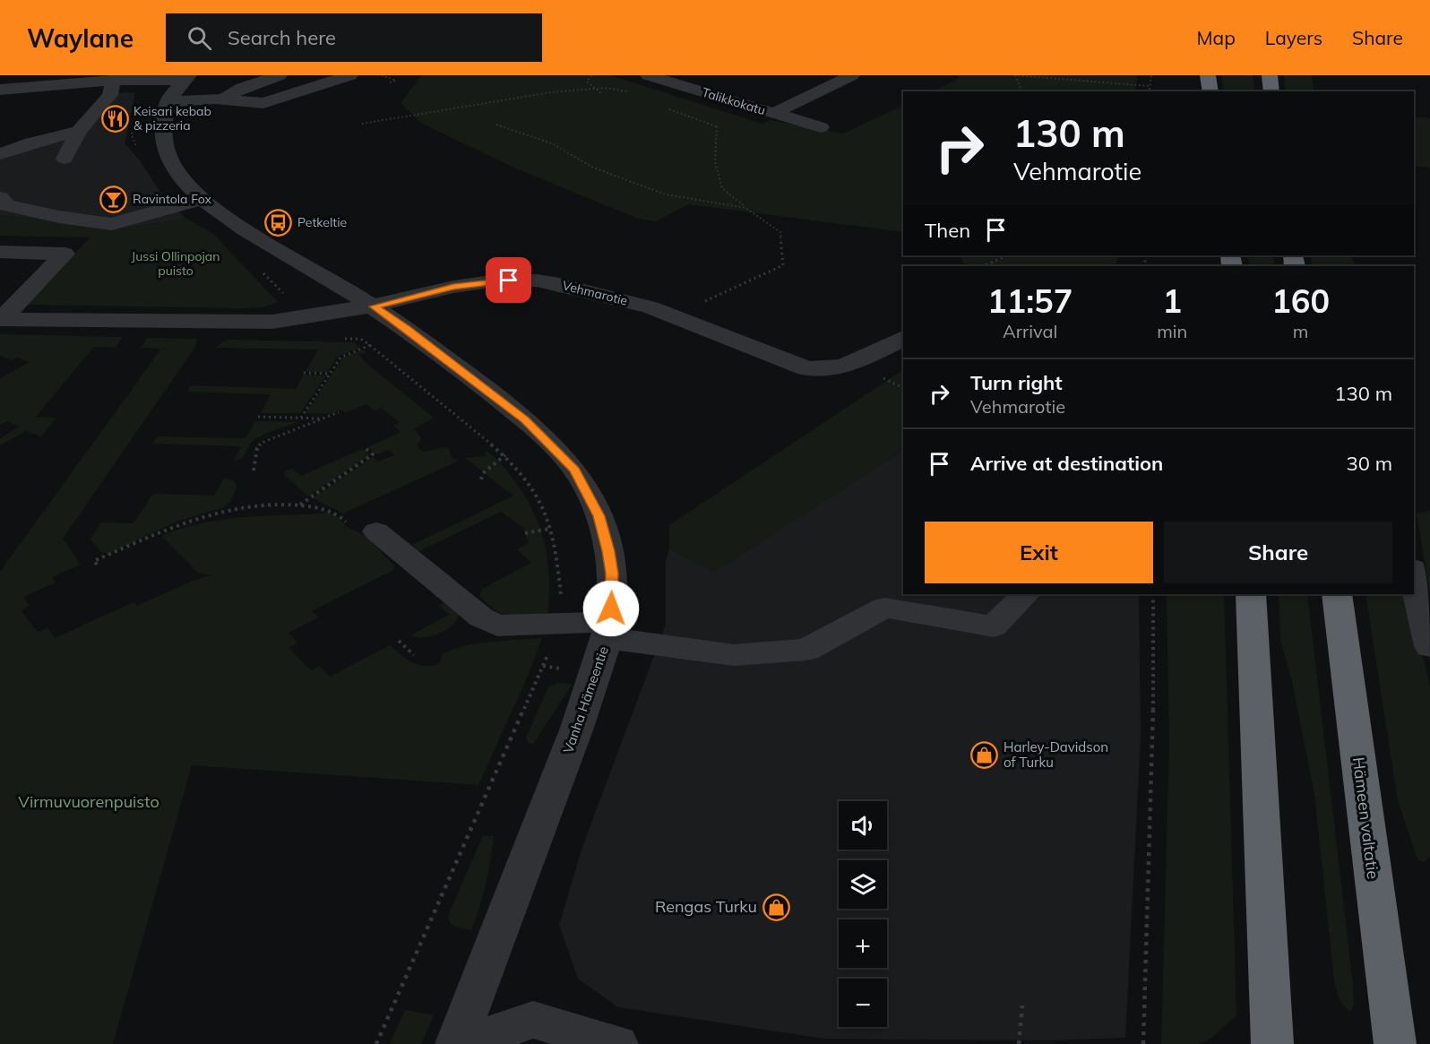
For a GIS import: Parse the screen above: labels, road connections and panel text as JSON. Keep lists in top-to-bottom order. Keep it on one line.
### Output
{"streets":{"highway":["Hämeen valtatie"],"street":["Talikkokatu","Vehmarotie","Vanha Hämeentie"]},"crossings":[["Vehmarotie","Vanha Hämeentie"]],"parks":["Jussi Ollinpojan puisto","Virmuvuorenpuisto"],"places":{"restaurant":["Keisari kebab & pizzeria"],"bar":["Ravintola Fox"],"bus stop":["Petkeltie"],"shop":["Harley-Davidson of Turku","Rengas Turku"]},"page":{"header":"Waylane","search":"Search here","nav":["Map","Layers","Share"],"turn":["130 m","Vehmarotie"],"then":"Then","eta":["11:57","Arrival","1","min","160","m"],"list":[{"name":"Turn right","note":"Vehmarotie","value":"130 m"},{"name":"Arrive at destination","value":"30 m"}],"buttons":["Exit","Share"],"map_buttons":["+","−"]}}
